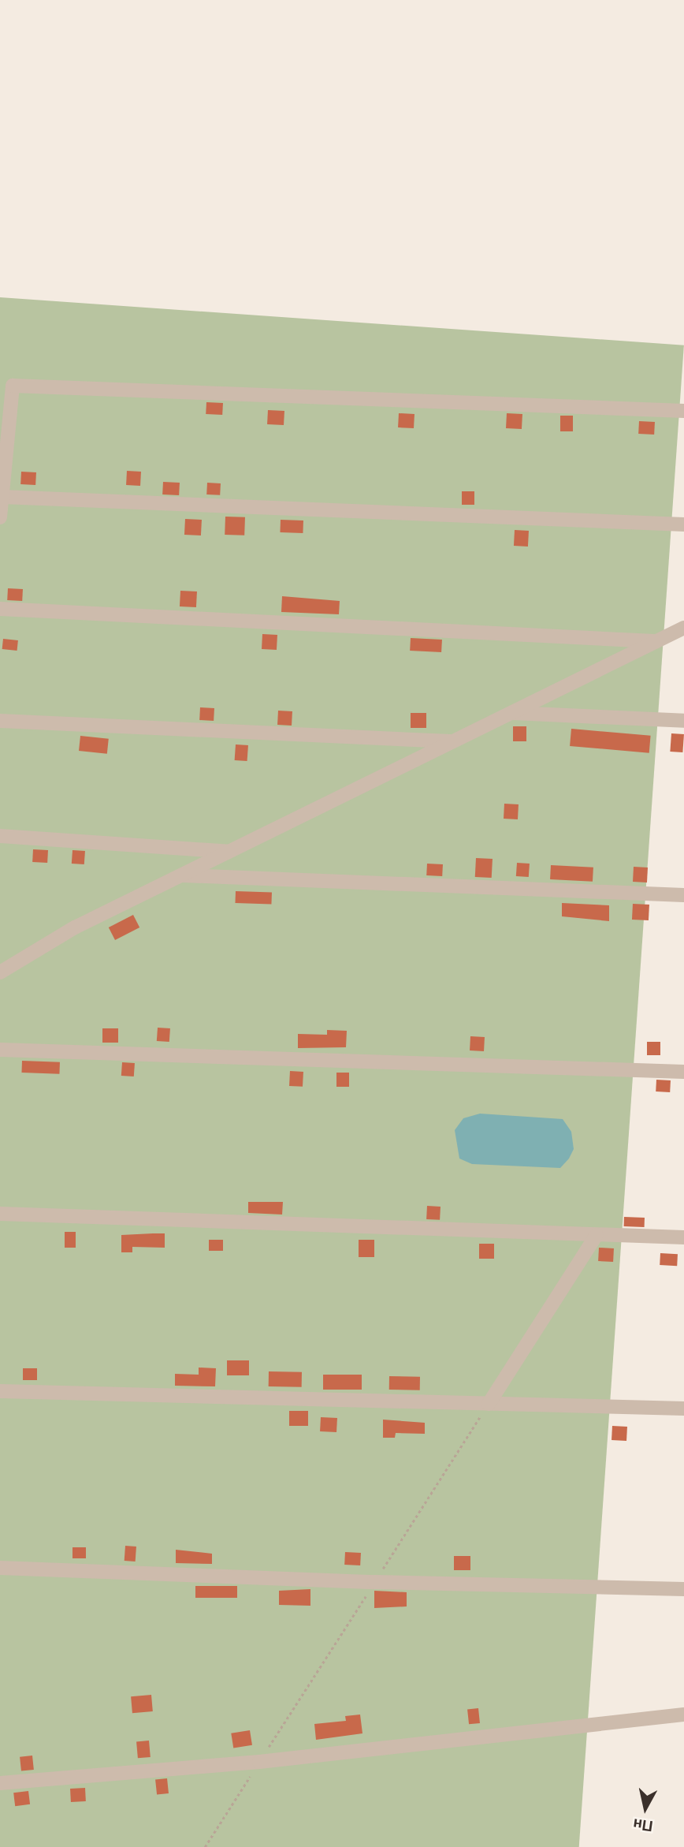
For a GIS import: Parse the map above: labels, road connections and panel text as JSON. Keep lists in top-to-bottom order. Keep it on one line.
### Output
{"north":"bottom"}
